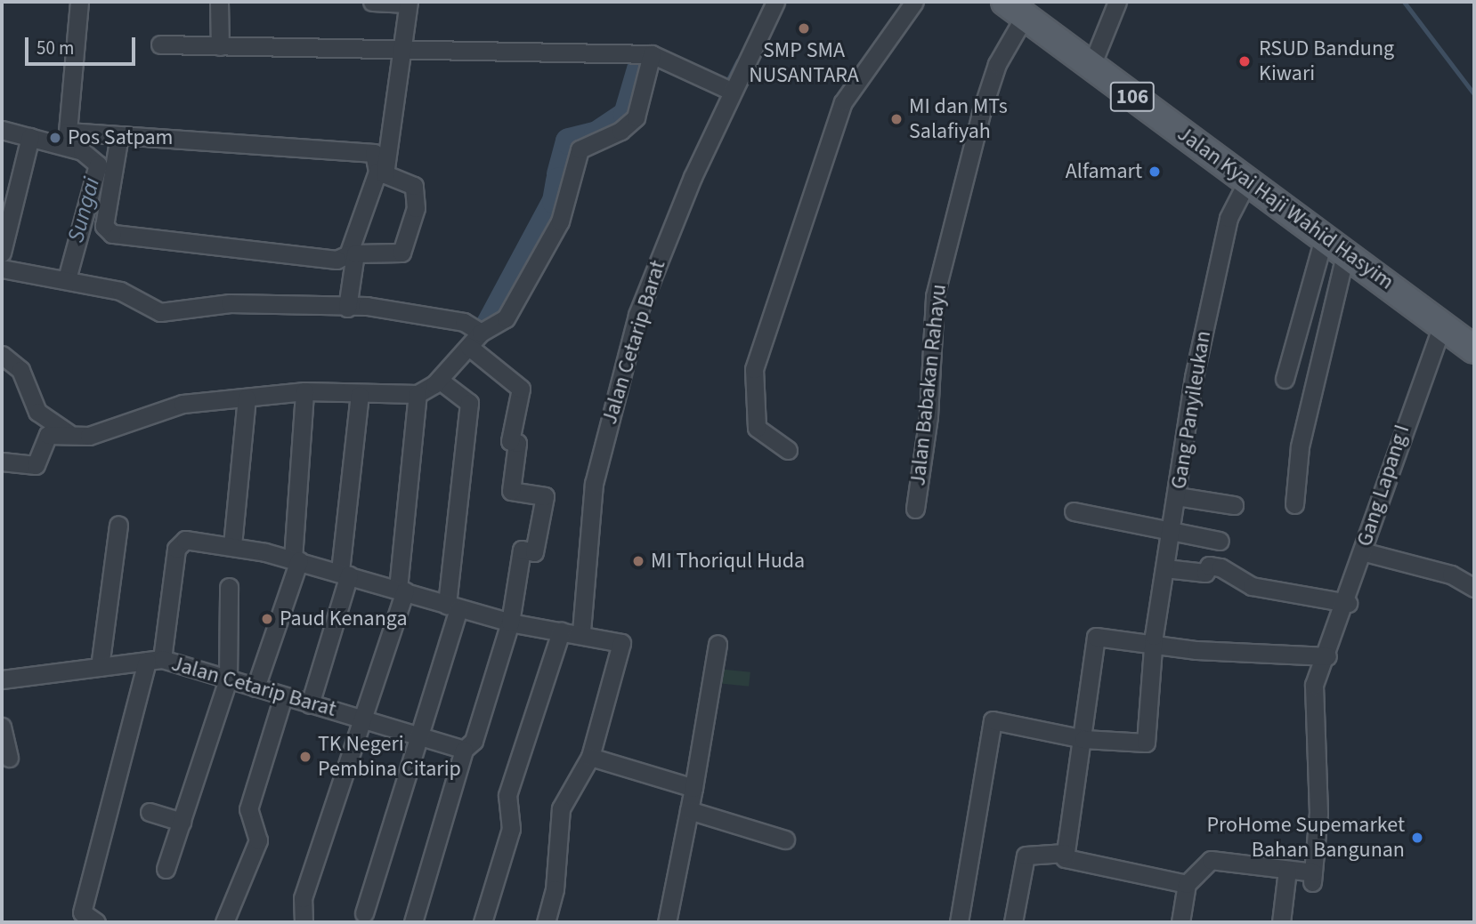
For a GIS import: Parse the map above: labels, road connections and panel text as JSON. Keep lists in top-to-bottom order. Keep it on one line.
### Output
{"streets":{"main road":["106","Jalan Kyai Haji Wahid Hasyim"],"street":["Jalan Cetarip Barat","Jalan Babakan Rahayu","Gang Panyileukan","Gang Lapang I"]},"crossings":[["Jalan Kyai Haji Wahid Hasyim","Jalan Babakan Rahayu"],["Jalan Kyai Haji Wahid Hasyim","Gang Panyileukan"],["Jalan Kyai Haji Wahid Hasyim","Gang Lapang I"]],"water":["Sungai"],"places":["SMP SMA NUSANTARA","RSUD Bandung Kiwari","MI dan MTs Salafiyah","Pos Satpam","Alfamart","MI Thoriqul Huda","Paud Kenanga","TK Negeri Pembina Citarip","ProHome Supemarket Bahan Bangunan"],"scale_bar":"50 m"}
